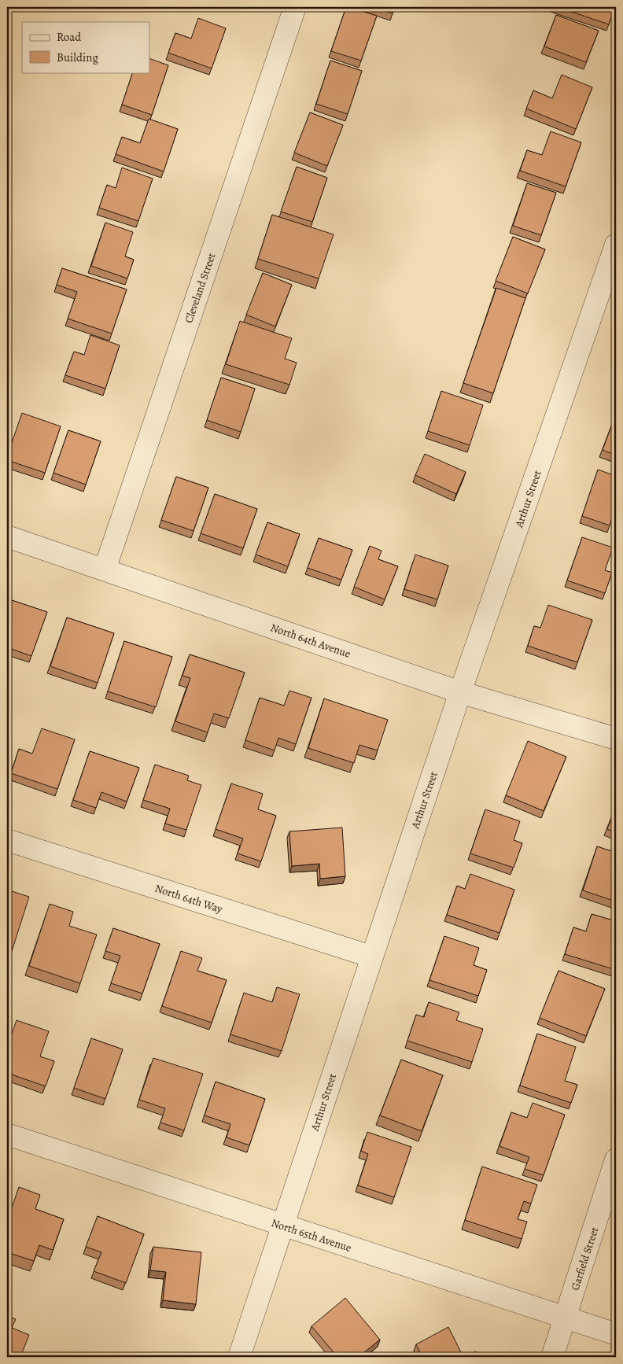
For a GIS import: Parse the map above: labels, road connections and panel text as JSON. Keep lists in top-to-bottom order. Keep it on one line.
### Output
{"streets":{"street":["Cleveland Street","Arthur Street","North 64th Avenue","North 64th Way","North 65th Avenue","Garfield Street"]},"crossings":[["Cleveland Street","North 64th Avenue"],["Arthur Street","North 64th Avenue"],["Arthur Street","North 64th Way"],["Arthur Street","North 65th Avenue"],["North 65th Avenue","Garfield Street"]],"legend":["Road","Building"]}
